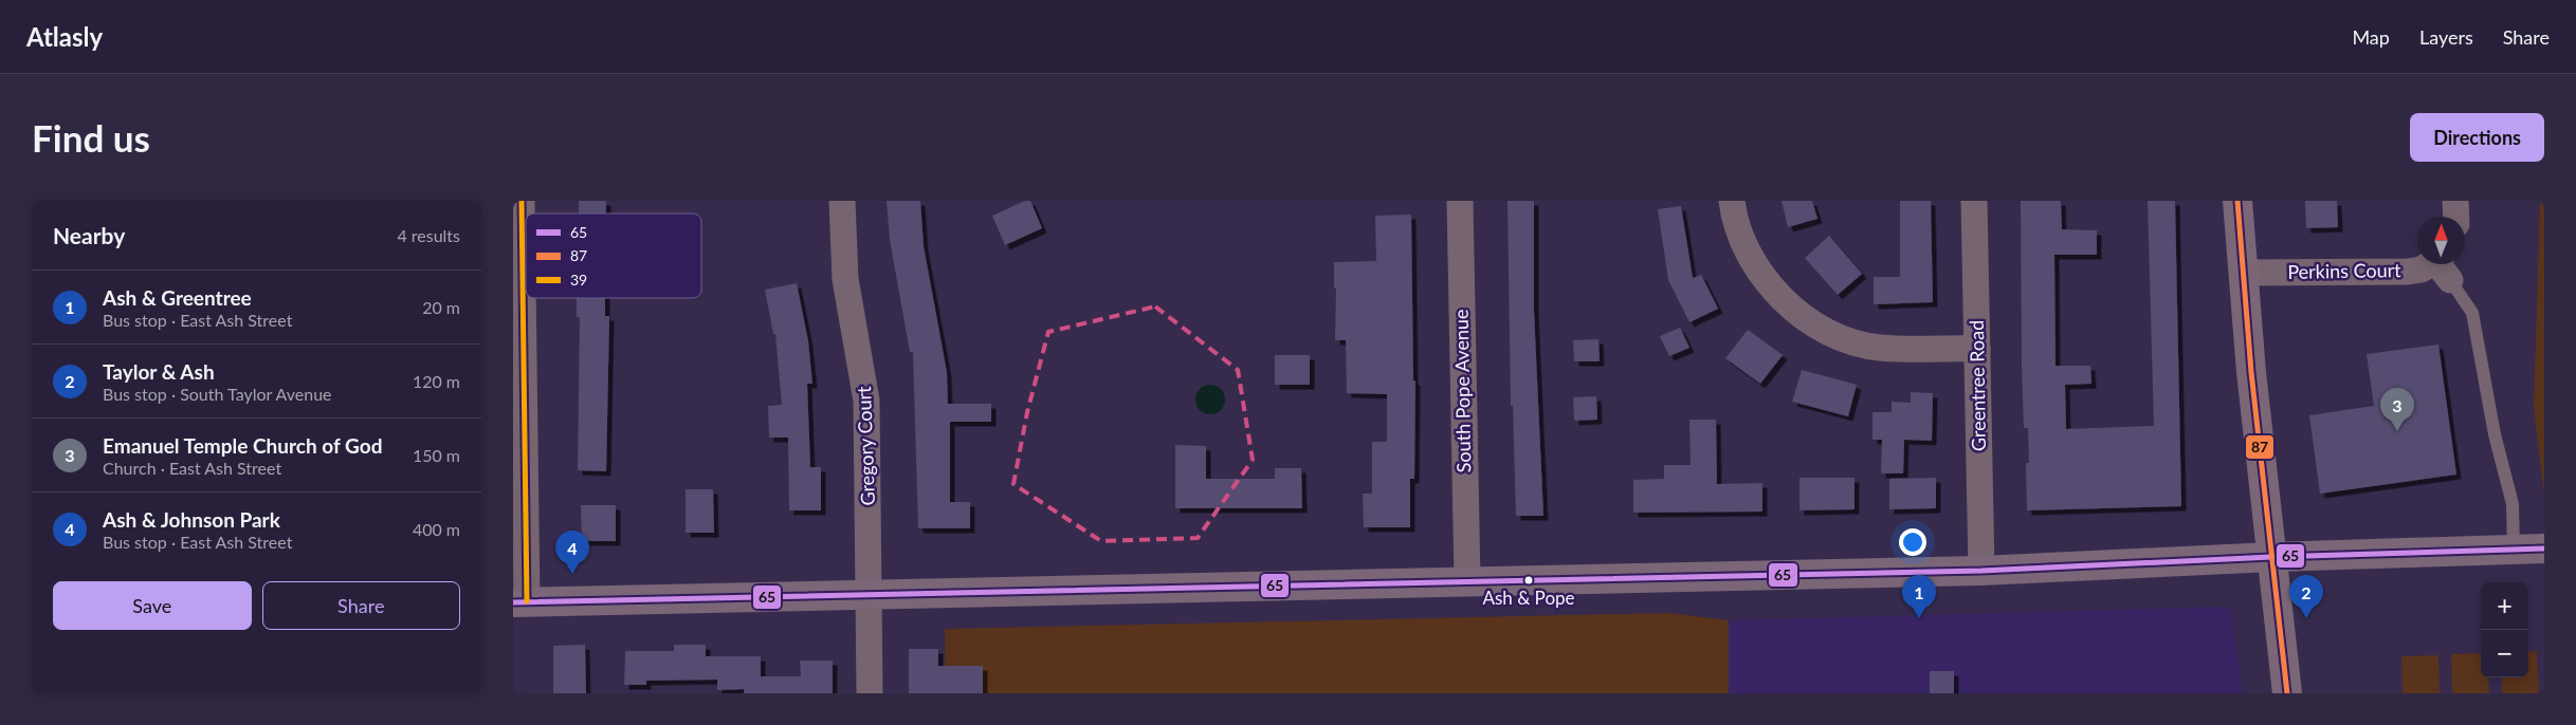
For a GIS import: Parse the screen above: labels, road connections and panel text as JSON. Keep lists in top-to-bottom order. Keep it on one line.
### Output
{"streets":{"street":["Perkins Court","Greentree Road","South Pope Avenue","Gregory Court"]},"places":["Ash & Pope"],"lines":["transit line 87","transit line 39","transit line 65"],"legend":["65","87","39"],"north":"top","page":{"header":"Atlasly","nav":["Map","Layers","Share"],"buttons":["Directions",["Save","Share"]],"title":"Find us","heading":["Nearby","4 results"],"list":[{"mark":"1","name":"Ash & Greentree","note":"Bus stop · East Ash Street","value":"20 m"},{"mark":"2","name":"Taylor & Ash","note":"Bus stop · South Taylor Avenue","value":"120 m"},{"mark":"3","name":"Emanuel Temple Church of God","note":"Church · East Ash Street","value":"150 m"},{"mark":"4","name":"Ash & Johnson Park","note":"Bus stop · East Ash Street","value":"400 m"}],"pins":["3","4","1","2"],"map_buttons":["+","−"]}}
